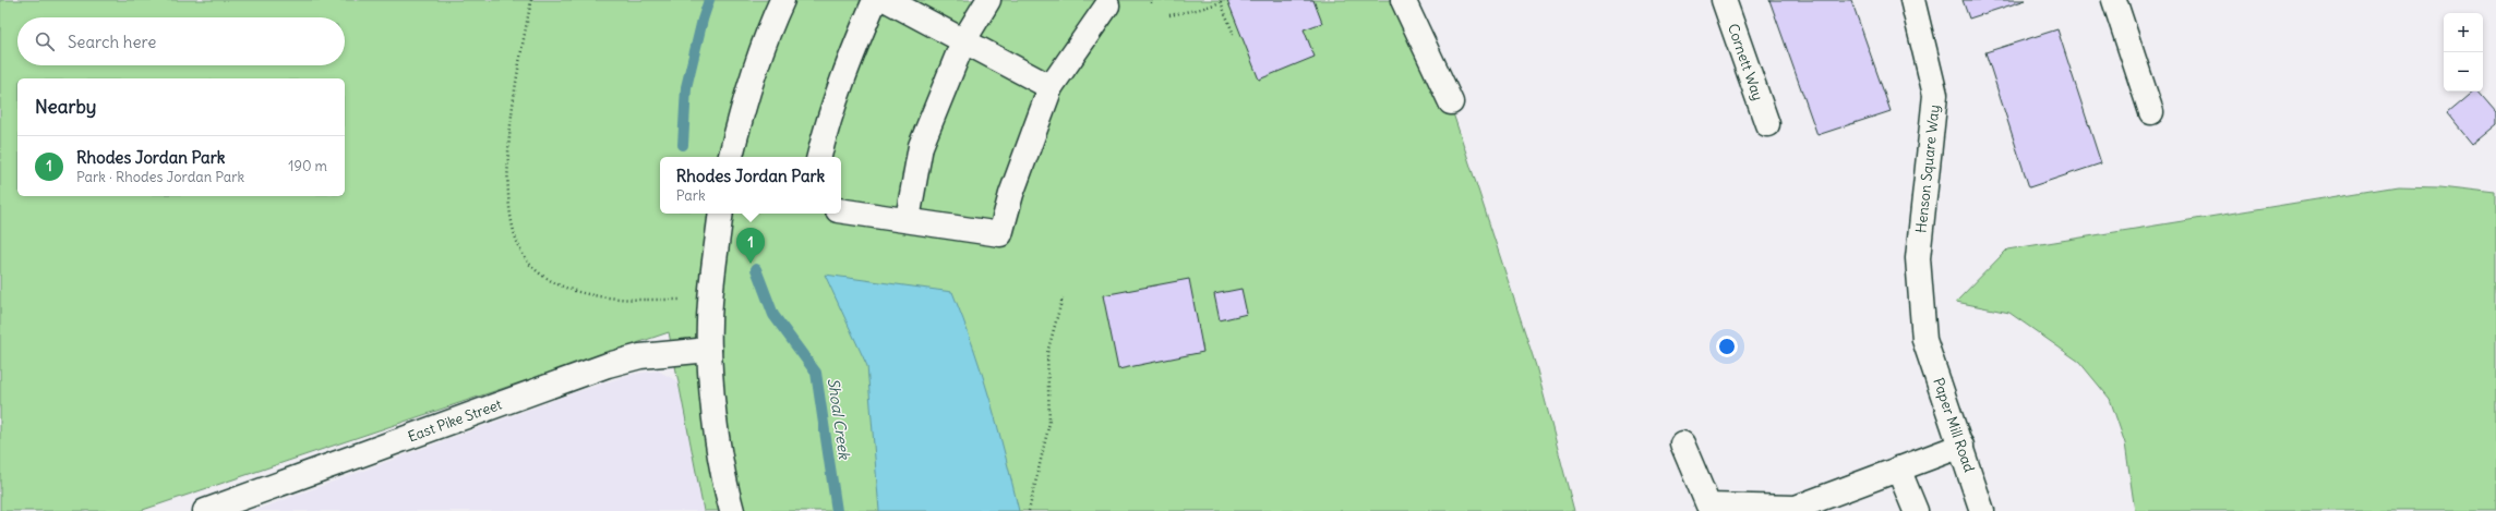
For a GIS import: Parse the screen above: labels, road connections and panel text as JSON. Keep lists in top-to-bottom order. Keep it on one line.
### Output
{"streets":{"street":["Cornett Way","Henson Square Way","East Pike Street","Paper Mill Road"]},"crossings":[["Henson Square Way","Paper Mill Road"]],"water":["Shoal Creek"],"page":{"map_buttons":["+","−"],"search":"Search here","heading":"Nearby","list":[{"mark":"1","name":"Rhodes Jordan Park","note":"Park · Rhodes Jordan Park","value":"190 m"}],"popup":["Rhodes Jordan Park","Park"],"pins":"1"}}
